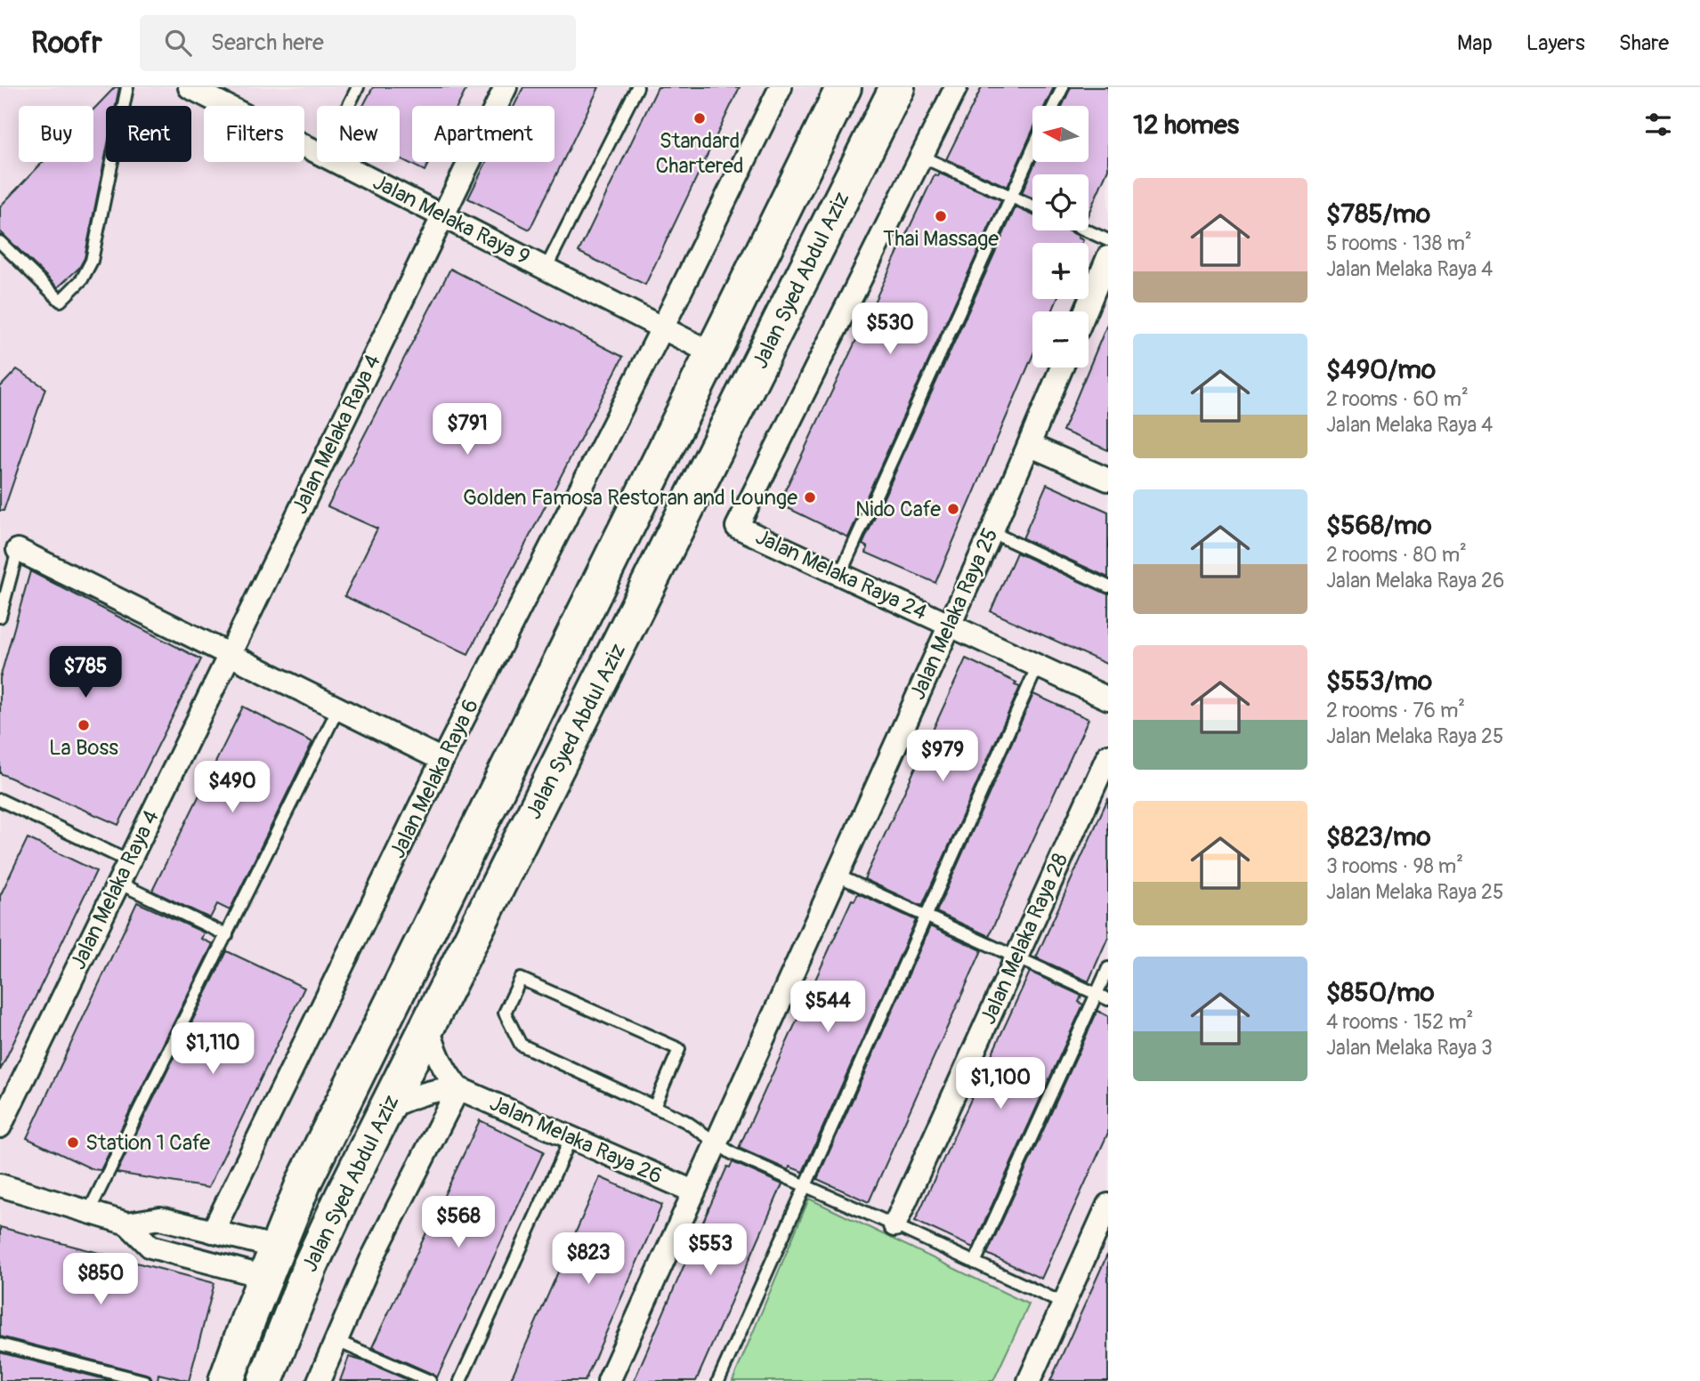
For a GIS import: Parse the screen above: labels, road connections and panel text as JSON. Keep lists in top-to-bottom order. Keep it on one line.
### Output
{"streets":{"main road":["Jalan Syed Abdul Aziz"],"street":["Jalan Melaka Raya 9","Jalan Melaka Raya 4","Jalan Melaka Raya 24","Jalan Melaka Raya 25","Jalan Melaka Raya 6","Jalan Melaka Raya 28","Jalan Melaka Raya 26"]},"crossings":[["Jalan Melaka Raya 9","Jalan Syed Abdul Aziz"],["Jalan Melaka Raya 9","Jalan Melaka Raya 4"],["Jalan Melaka Raya 9","Jalan Melaka Raya 6"],["Jalan Melaka Raya 24","Jalan Melaka Raya 25"],["Jalan Melaka Raya 25","Jalan Melaka Raya 26"]],"places":["Standard Chartered","Thai Massage","Golden Famosa Restoran and Lounge","Nido Cafe","La Boss","Station 1 Cafe"],"north":"left","page":{"header":"Roofr","search":"Search here","nav":["Map","Layers","Share"],"heading":"12 homes","map_buttons":["+","−"],"chip":["Buy","Rent","Filters","New","Apartment"],"list":[{"name":"$785/mo","note":"5 rooms · 138 m² · Jalan Melaka Raya 4"},{"name":"$490/mo","note":"2 rooms · 60 m² · Jalan Melaka Raya 4"},{"name":"$568/mo","note":"2 rooms · 80 m² · Jalan Melaka Raya 26"},{"name":"$553/mo","note":"2 rooms · 76 m² · Jalan Melaka Raya 25"},{"name":"$823/mo","note":"3 rooms · 98 m² · Jalan Melaka Raya 25"},{"name":"$850/mo","note":"4 rooms · 152 m² · Jalan Melaka Raya 3"}],"price":["$530","$791","$785","$979","$490","$544","$1,110","$1,100","$568","$553","$823","$850"]}}
